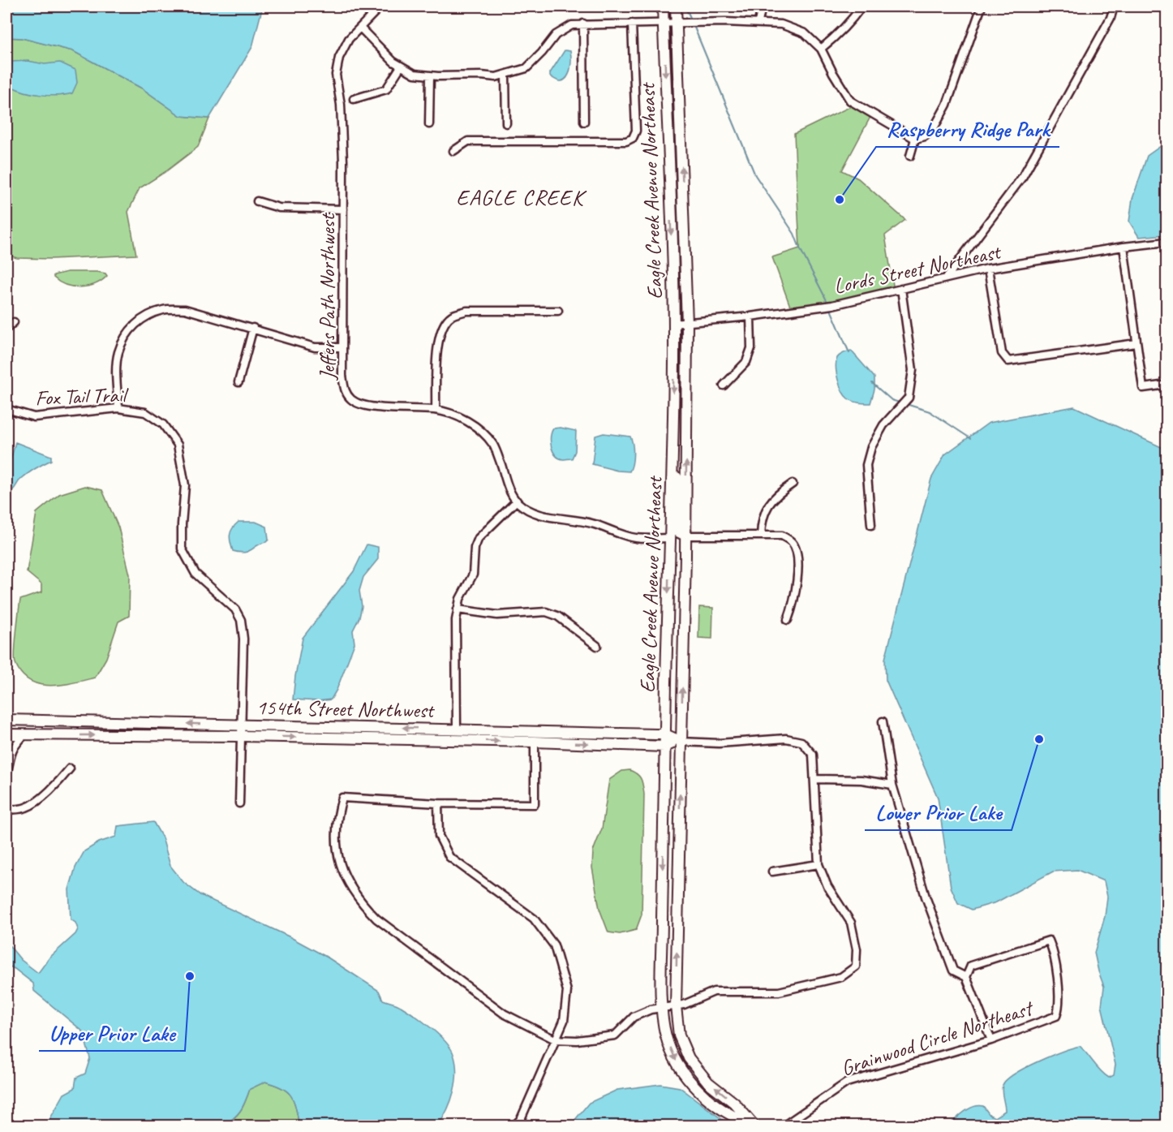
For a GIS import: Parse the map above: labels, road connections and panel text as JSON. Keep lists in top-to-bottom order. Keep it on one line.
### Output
{"streets":{"main road":["Eagle Creek Avenue Northeast","154th Street Northwest"],"street":["Lords Street Northeast","Jeffers Path Northwest","Fox Tail Trail","Grainwood Circle Northeast"]},"crossings":[["Eagle Creek Avenue Northeast","Lords Street Northeast"],["Eagle Creek Avenue Northeast","154th Street Northwest"],["Fox Tail Trail","154th Street Northwest"]],"districts":["EAGLE CREEK"],"places":["Raspberry Ridge Park","Lower Prior Lake","Upper Prior Lake"]}
